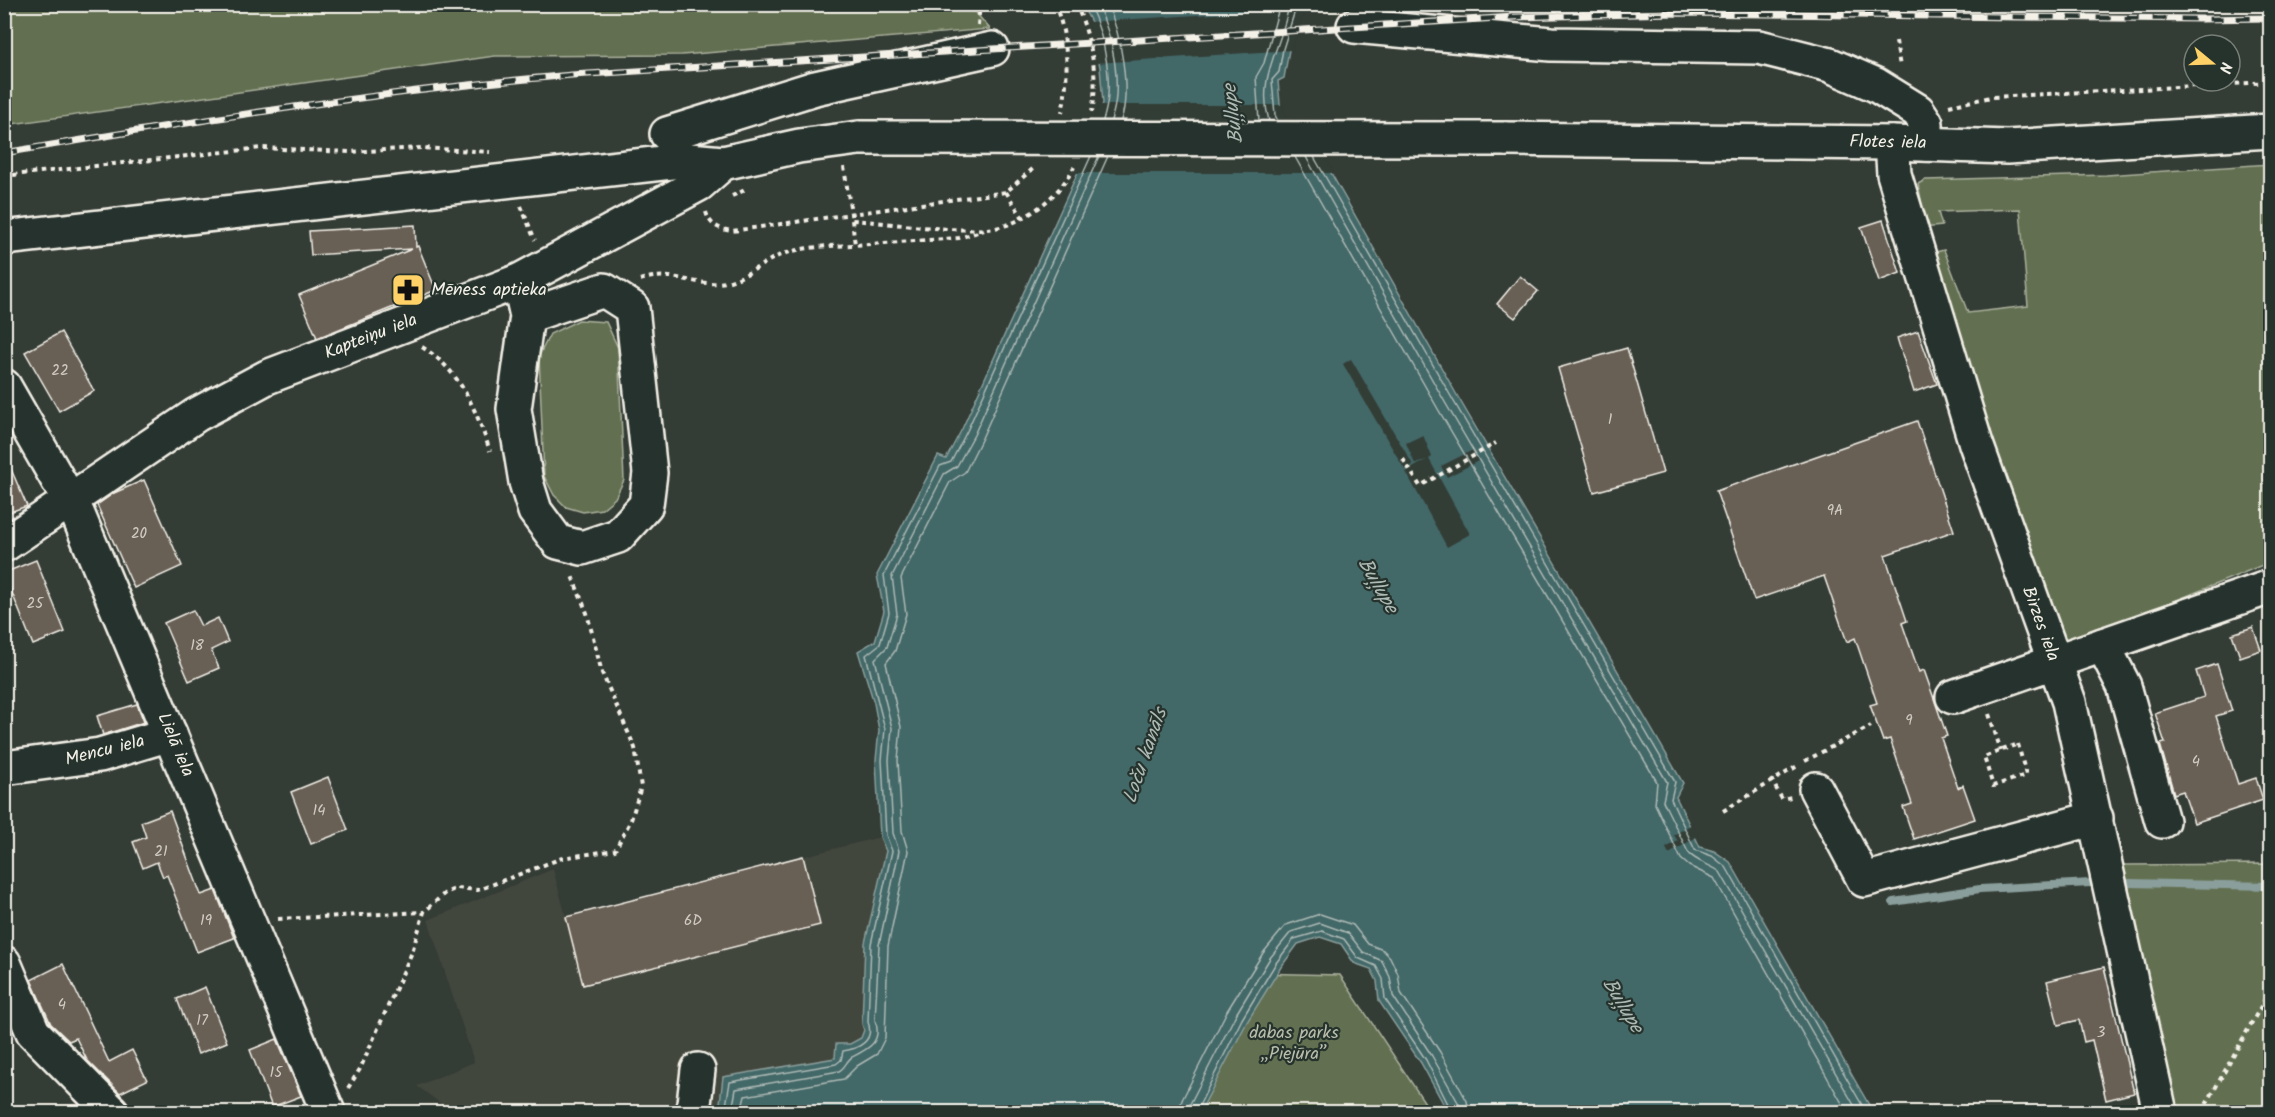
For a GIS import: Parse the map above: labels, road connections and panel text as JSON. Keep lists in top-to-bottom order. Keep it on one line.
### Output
{"streets":{"street":["Flotes iela","Kapteiņu iela","Birzes iela","Lielā iela","Mencu iela"]},"crossings":[["Flotes iela","Kapteiņu iela"],["Flotes iela","Birzes iela"],["Kapteiņu iela","Lielā iela"],["Lielā iela","Mencu iela"]],"water":["Buļļupe","Loču kanāls"],"parks":["dabas parks „Piejūra”"],"places":{"pharmacy":["Mēness aptieka"]},"house_numbers":["22","1","9A","20","25","18","9","4","14","21","19","6D","4","17","3","15"],"north":"right"}
